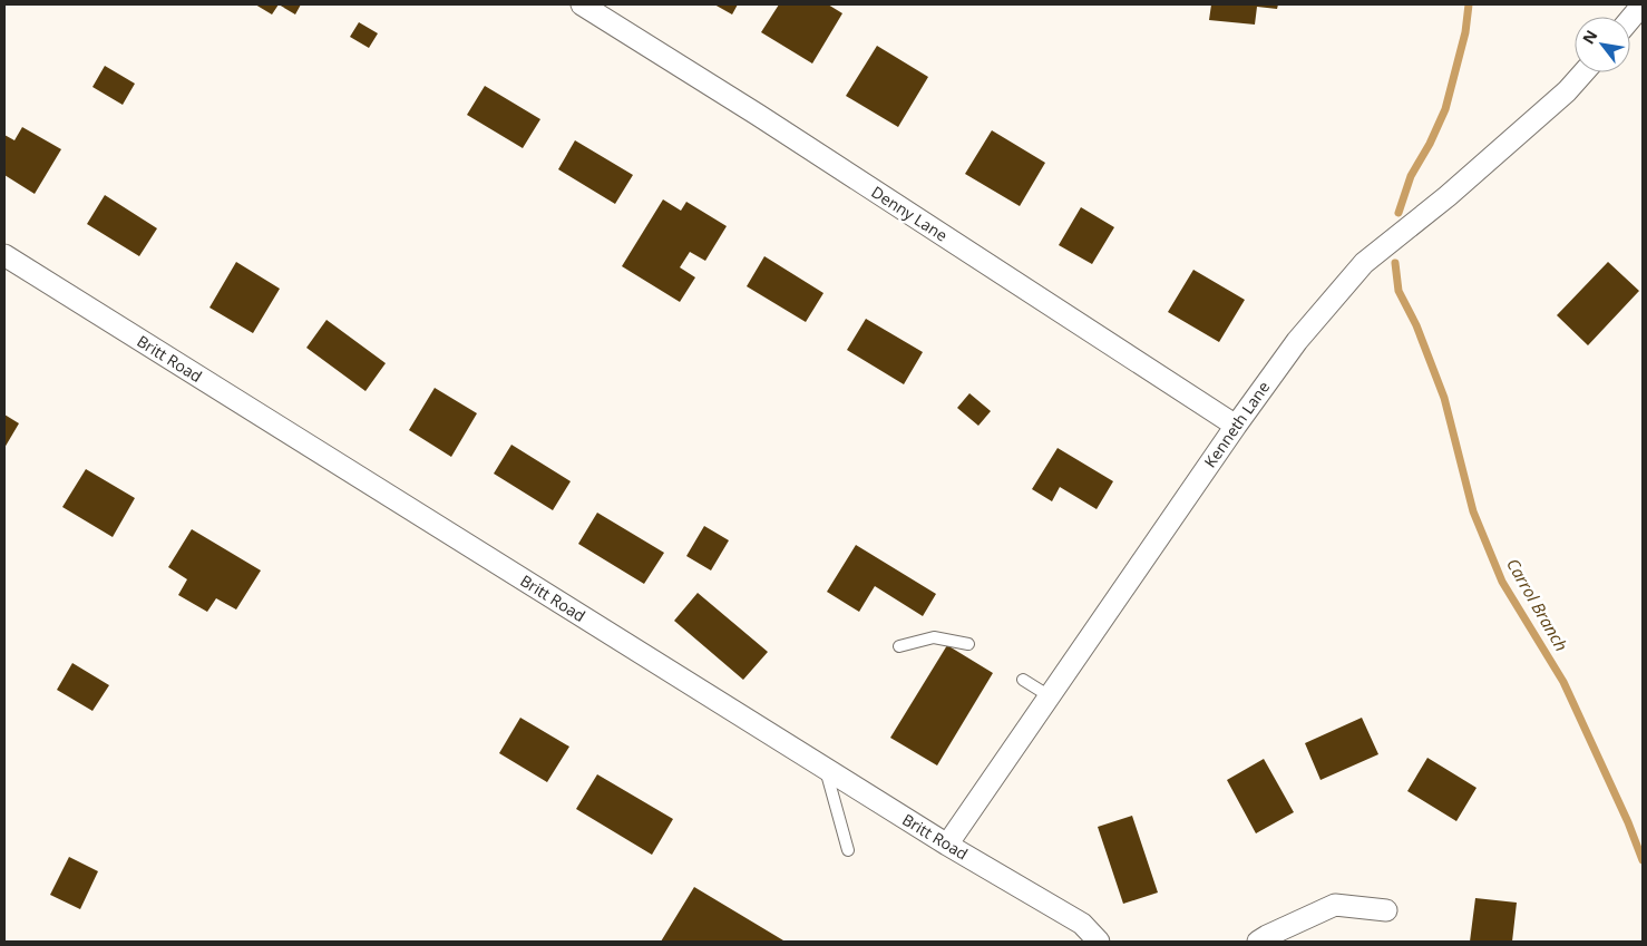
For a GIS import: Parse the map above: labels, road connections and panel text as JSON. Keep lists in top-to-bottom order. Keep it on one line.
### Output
{"streets":{"street":["Denny Lane","Britt Road","Kenneth Lane"]},"crossings":[["Denny Lane","Kenneth Lane"],["Britt Road","Kenneth Lane"]],"water":["Carrol Branch"],"north":"top left"}
